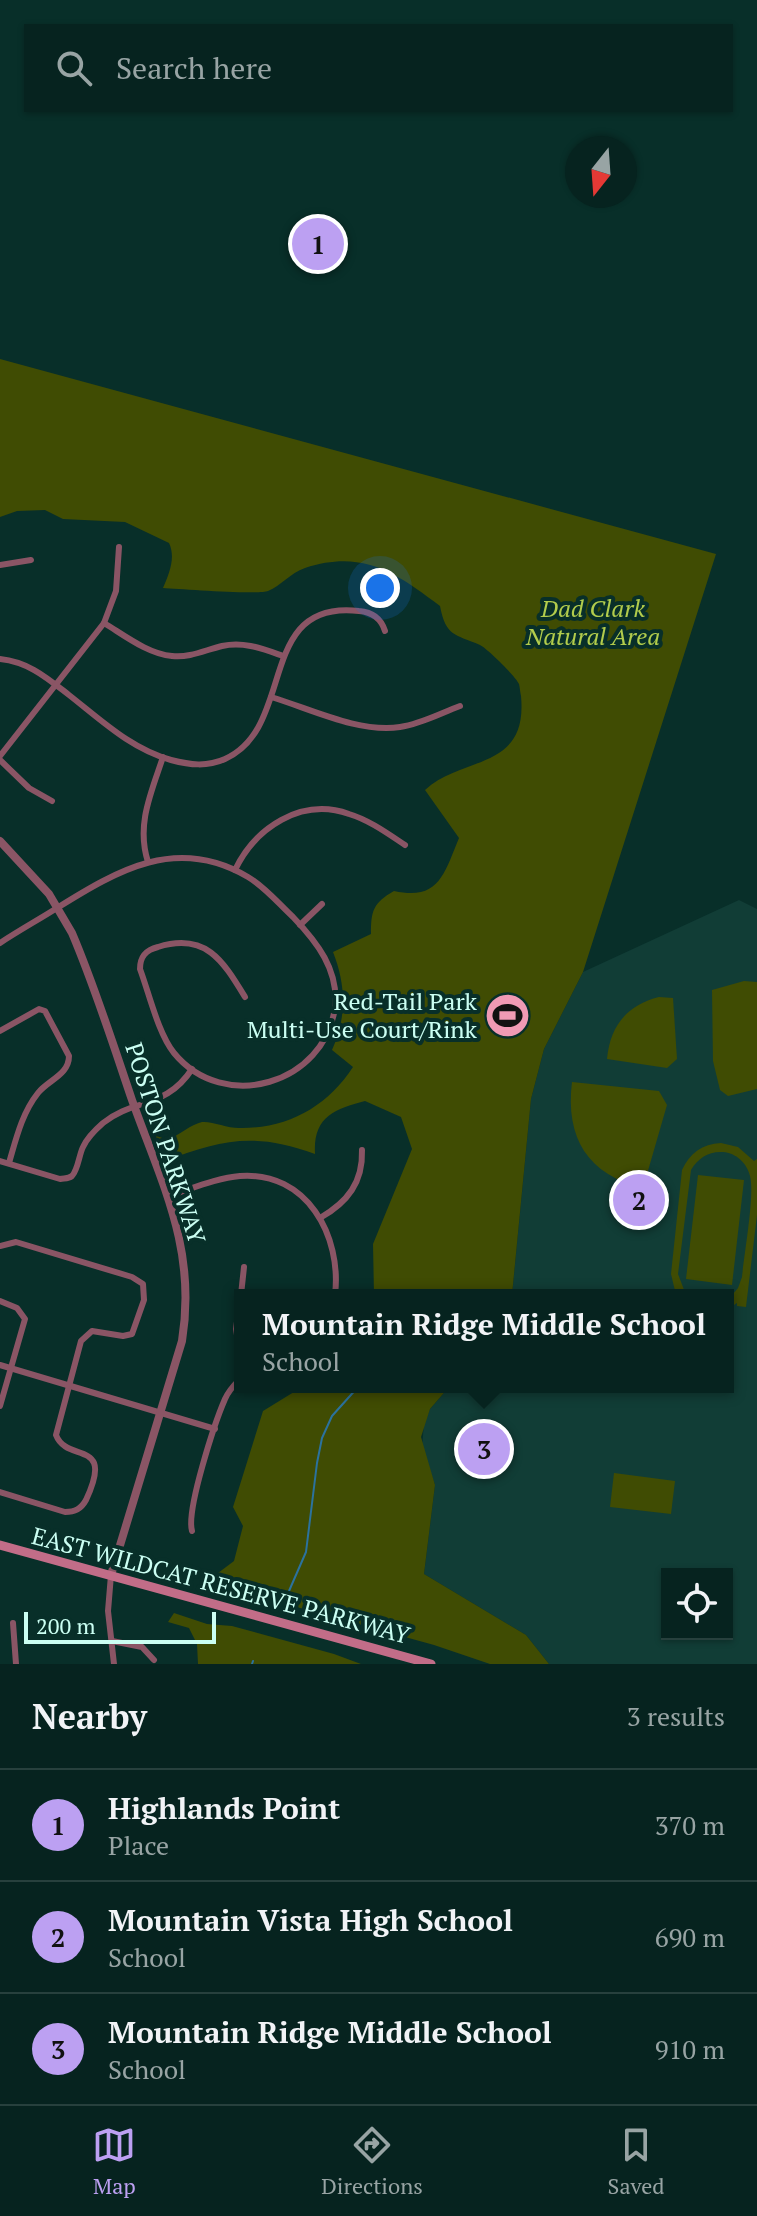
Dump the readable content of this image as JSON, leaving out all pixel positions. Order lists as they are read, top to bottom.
{
  "streets": {
    "main road": ["EAST WILDCAT RESERVE PARKWAY"],
    "street": ["POSTON PARKWAY"]
  },
  "crossings": [
    ["POSTON PARKWAY", "EAST WILDCAT RESERVE PARKWAY"]
  ],
  "parks": ["Dad Clark Natural Area"],
  "places": {
    "sports": ["Red-Tail Park Multi-Use Court/Rink"]
  },
  "scale_bar": "200 m",
  "north": "bottom",
  "page": {
    "search": "Search here",
    "pins": ["1", "2", "3"],
    "popup": ["Mountain Ridge Middle School", "School"],
    "scale": "200 m",
    "heading": ["Nearby", "3 results"],
    "list": [
      {
        "mark": "1",
        "name": "Highlands Point",
        "note": "Place",
        "value": "370 m"
      },
      {
        "mark": "2",
        "name": "Mountain Vista High School",
        "note": "School",
        "value": "690 m"
      },
      {
        "mark": "3",
        "name": "Mountain Ridge Middle School",
        "note": "School",
        "value": "910 m"
      }
    ],
    "nav": ["Map", "Directions", "Saved"]
  }
}
